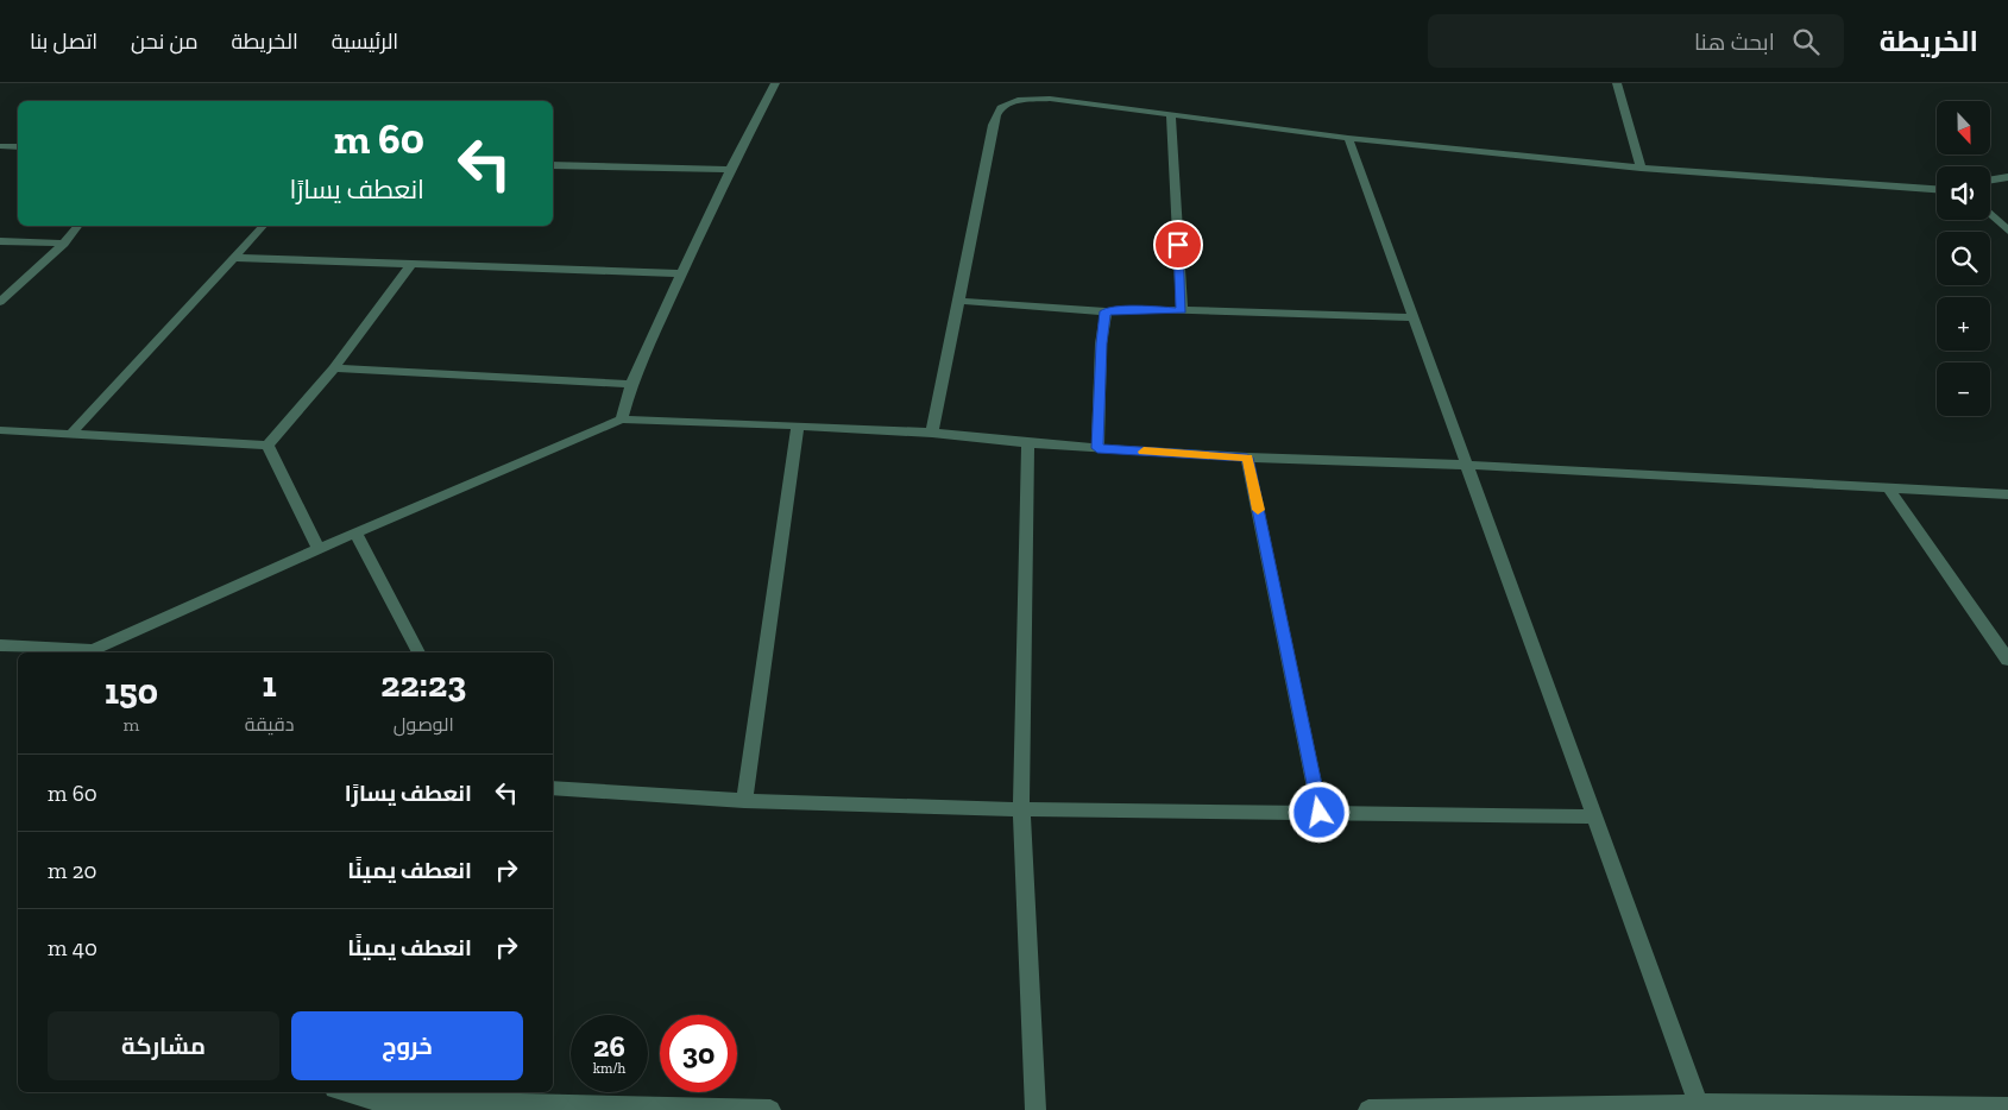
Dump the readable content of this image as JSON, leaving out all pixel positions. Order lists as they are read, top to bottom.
{
  "north": "bottom",
  "page": {
    "header": "الخريطة",
    "search": "ابحث هنا",
    "nav": [
      "الرئيسية",
      "الخريطة",
      "من نحن",
      "اتصل بنا"
    ],
    "map_buttons": ["+", "−"],
    "turn": ["60 m", "انعطف يسارًا"],
    "eta": [
      "22:23",
      "الوصول",
      "1",
      "دقيقة",
      "150",
      "m"
    ],
    "list": [
      {
        "name": "انعطف يسارًا",
        "value": "60 m"
      },
      {
        "name": "انعطف يمينًا",
        "value": "20 m"
      },
      {
        "name": "انعطف يمينًا",
        "value": "40 m"
      }
    ],
    "buttons": ["خروج", "مشاركة"],
    "speed": "26 km/h",
    "limit": "30"
  }
}
